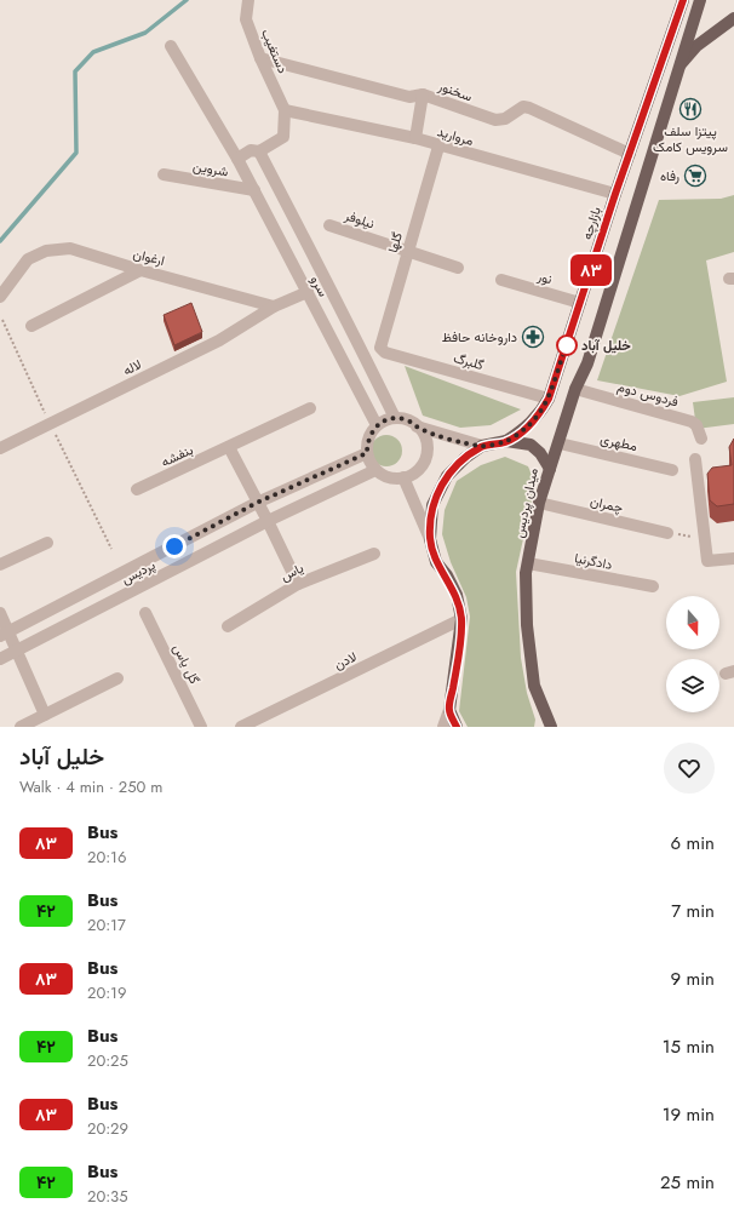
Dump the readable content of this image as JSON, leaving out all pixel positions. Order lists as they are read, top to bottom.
{
  "streets": {
    "main road": ["بازارچه", "میدان پردیس"],
    "street": [
      "دستغیب",
      "سخنور",
      "مروارید",
      "شروین",
      "نیلوفر",
      "گلها",
      "ارغوان",
      "نور",
      "سرو",
      "گلبرگ",
      "لاله",
      "فردوس دوم",
      "مطهری",
      "بنفشه",
      "چمران",
      "دادگرنیا",
      "پردیس",
      "یاس",
      "لادن",
      "گل یاس"
    ]
  },
  "crossings": [
    ["دستغیب", "سخنور"],
    ["دستغیب", "مروارید"],
    ["سخنور", "بازارچه"],
    ["مروارید", "بازارچه"],
    ["مروارید", "گلها"],
    ["شروین", "سرو"],
    ["نیلوفر", "گلها"],
    ["بازارچه", "نور"],
    ["بازارچه", "گلبرگ"],
    ["بازارچه", "میدان پردیس"],
    ["گلها", "گلبرگ"],
    ["ارغوان", "لاله"],
    ["سرو", "پردیس"],
    ["میدان پردیس", "چمران"],
    ["میدان پردیس", "دادگرنیا"],
    ["میدان پردیس", "لادن"]
  ],
  "places": {
    "restaurant": ["پیتزا سلف سرویس کامک"],
    "supermarket": ["رفاه"],
    "pharmacy": ["داروخانه حافظ"],
    "other": ["خلیل آباد"]
  },
  "lines": ["bus line ۸۳"],
  "north": "bottom",
  "page": {
    "on_map": "۸۳",
    "heading": ["خلیل آباد", "Walk · 4 min · 250 m"],
    "list": [
      {
        "mark": "۸۳",
        "name": "Bus",
        "note": "20:16",
        "value": "6 min"
      },
      {
        "mark": "۴۲",
        "name": "Bus",
        "note": "20:17",
        "value": "7 min"
      },
      {
        "mark": "۸۳",
        "name": "Bus",
        "note": "20:19",
        "value": "9 min"
      },
      {
        "mark": "۴۲",
        "name": "Bus",
        "note": "20:25",
        "value": "15 min"
      },
      {
        "mark": "۸۳",
        "name": "Bus",
        "note": "20:29",
        "value": "19 min"
      },
      {
        "mark": "۴۲",
        "name": "Bus",
        "note": "20:35",
        "value": "25 min"
      }
    ]
  }
}
